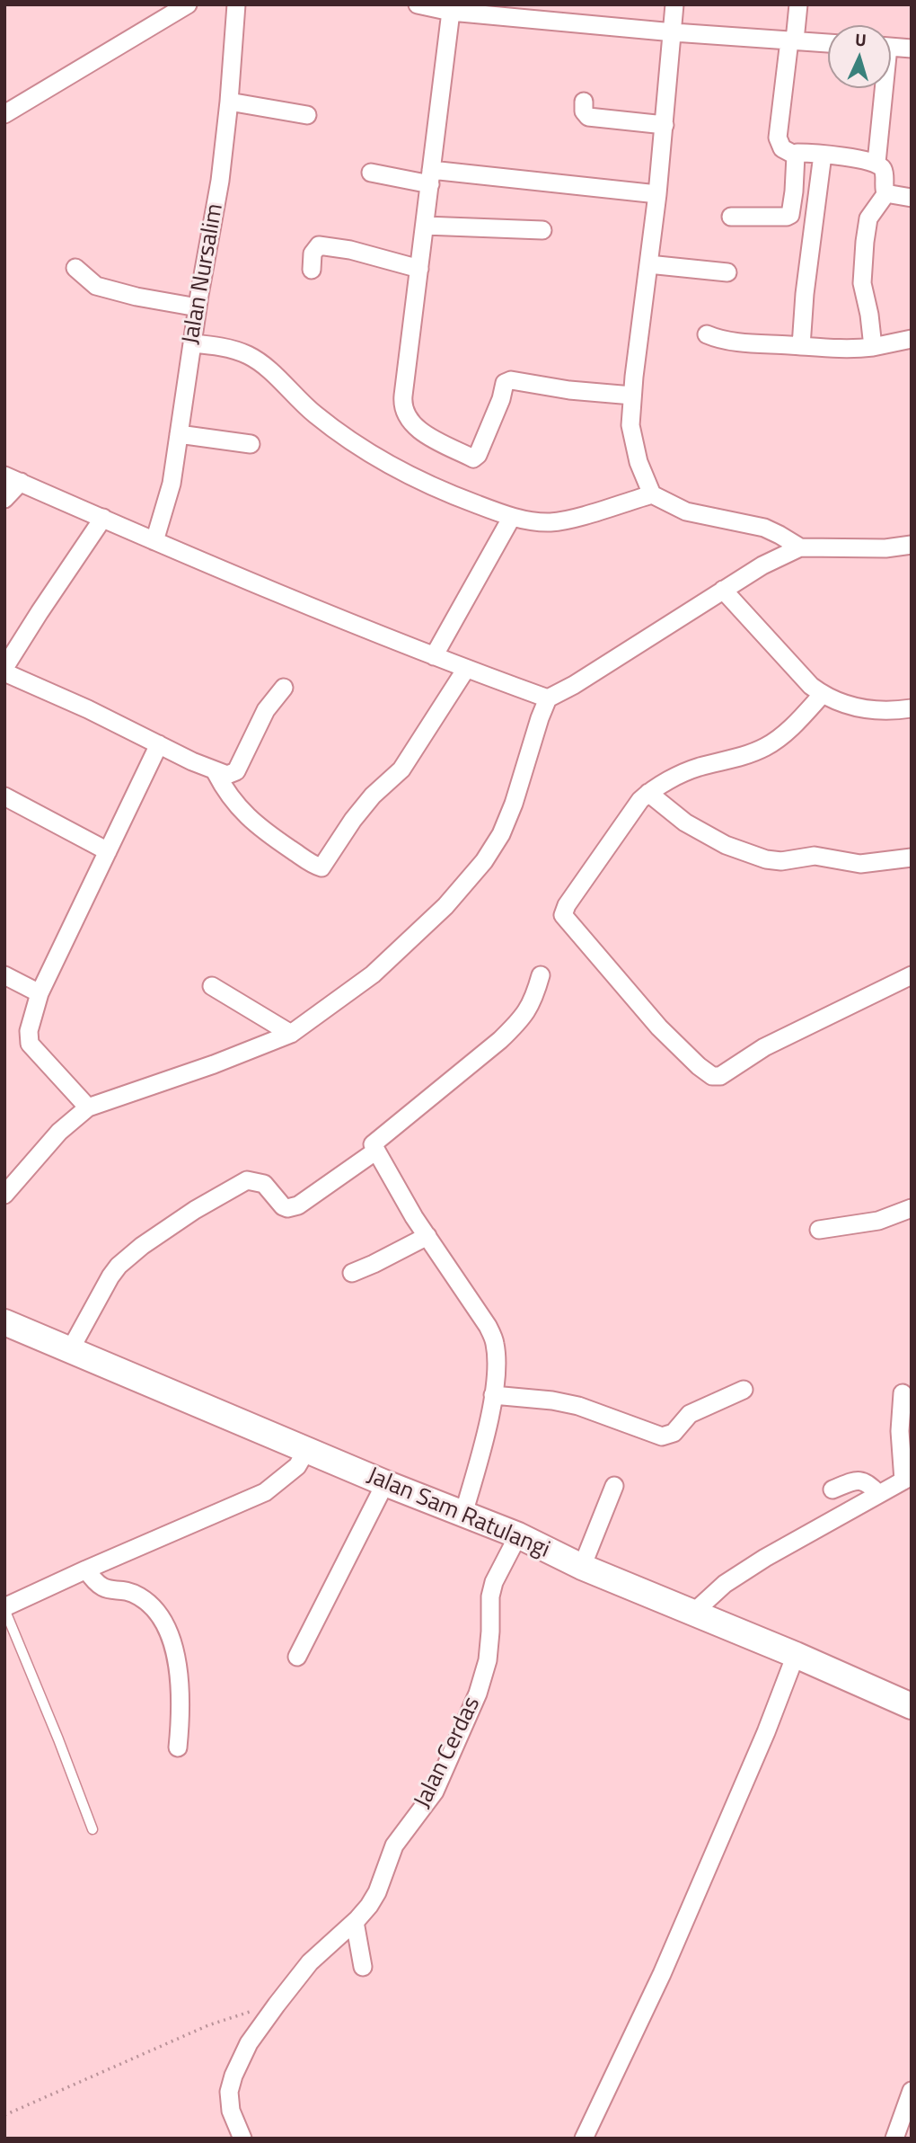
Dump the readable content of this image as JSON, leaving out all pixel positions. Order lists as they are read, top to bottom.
{
  "streets": {
    "street": ["Jalan Nursalim", "Jalan Sam Ratulangi", "Jalan Cerdas"]
  },
  "crossings": [
    ["Jalan Sam Ratulangi", "Jalan Cerdas"]
  ],
  "north": "top"
}
